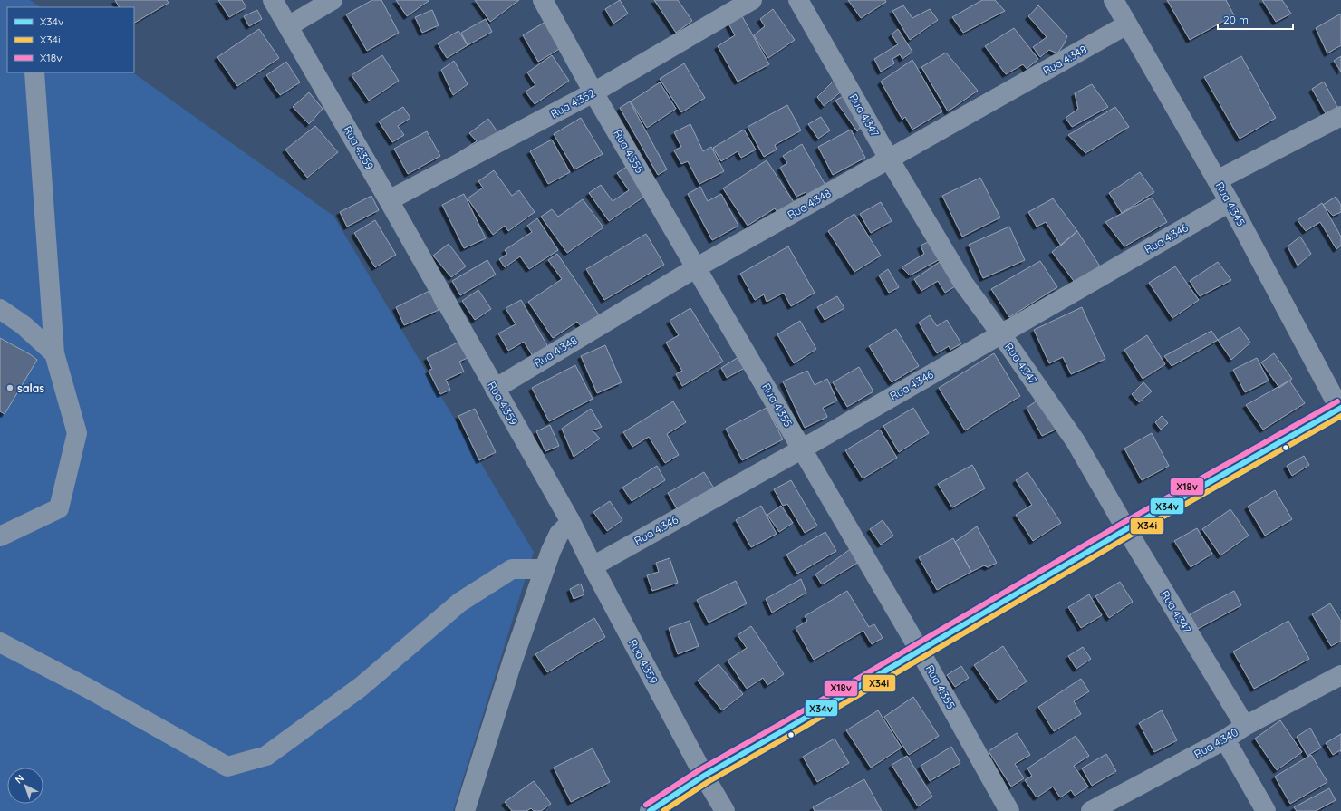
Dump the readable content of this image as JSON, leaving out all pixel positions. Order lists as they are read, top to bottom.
{
  "streets": {
    "street": [
      "Rua 4.348",
      "Rua 4.352",
      "Rua 4.347",
      "Rua 4.359",
      "Rua 4.355",
      "Rua 4.345",
      "Rua 4.346",
      "Rua 4.340"
    ]
  },
  "crossings": [
    ["Rua 4.348", "Rua 4.347"],
    ["Rua 4.348", "Rua 4.359"],
    ["Rua 4.348", "Rua 4.355"],
    ["Rua 4.348", "Rua 4.345"],
    ["Rua 4.352", "Rua 4.359"],
    ["Rua 4.352", "Rua 4.355"],
    ["Rua 4.347", "Rua 4.346"],
    ["Rua 4.347", "Rua 4.340"],
    ["Rua 4.359", "Rua 4.346"],
    ["Rua 4.355", "Rua 4.346"],
    ["Rua 4.345", "Rua 4.346"]
  ],
  "places": ["salas"],
  "lines": ["transit line X18v", "transit line X34v", "transit line X34i"],
  "legend": ["X34v", "X34i", "X18v"],
  "scale_bar": "20 m",
  "north": "top left"
}
